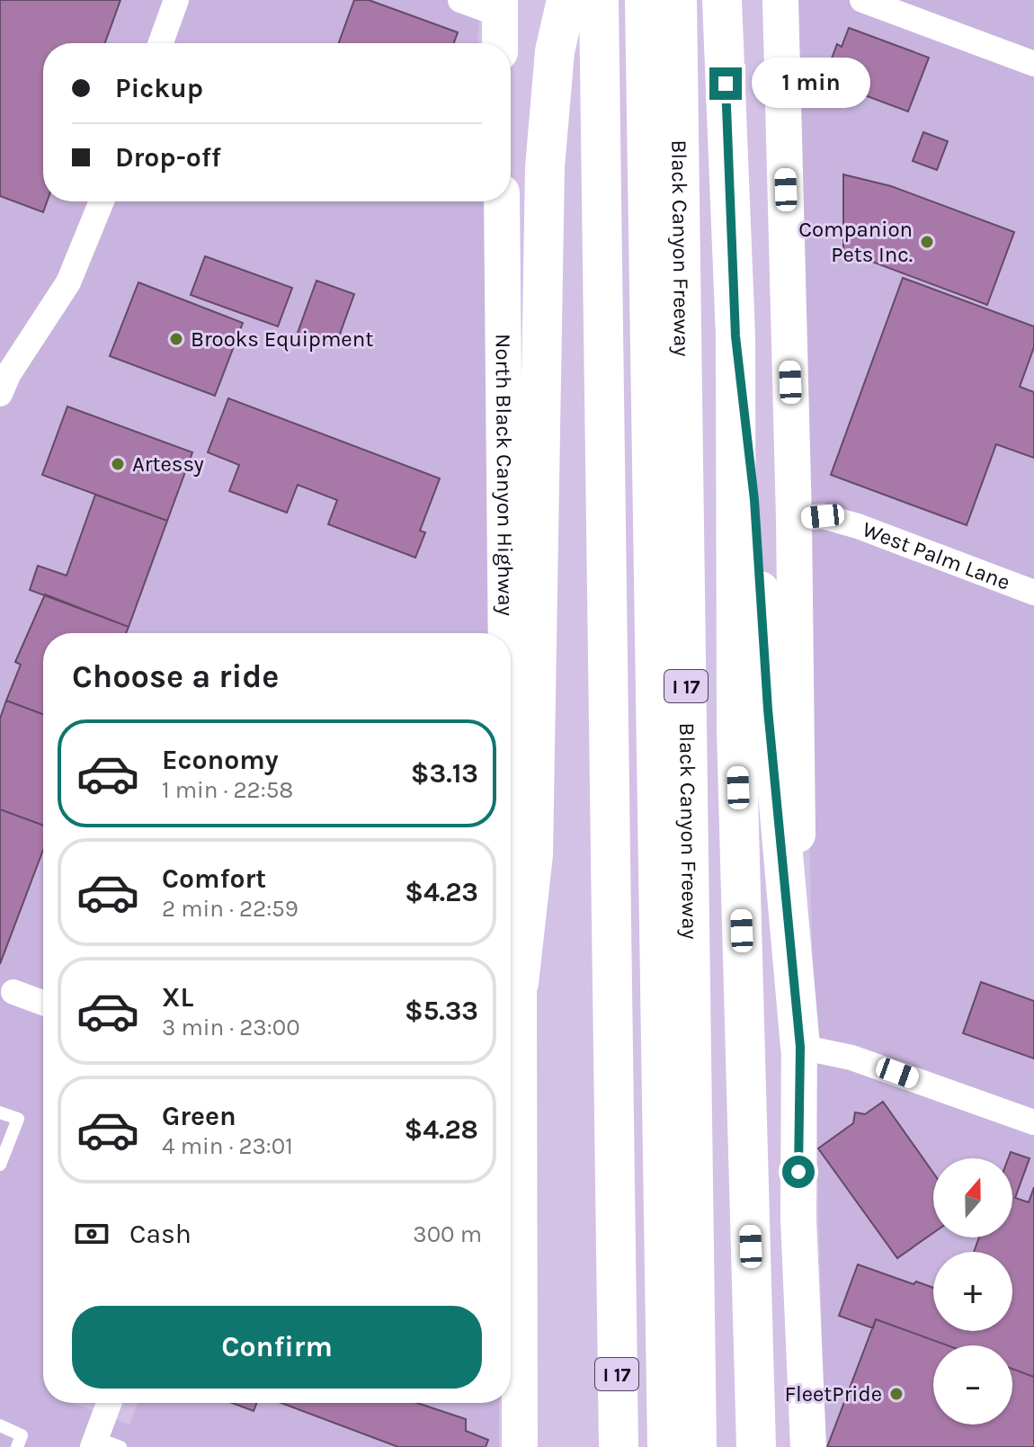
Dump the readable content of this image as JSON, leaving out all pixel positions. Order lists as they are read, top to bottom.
{
  "streets": {
    "highway": ["Black Canyon Freeway", "I 17"],
    "main road": ["North Black Canyon Highway"],
    "street": ["West Palm Lane"]
  },
  "places": [
    "Companion Pets Inc.",
    "Brooks Equipment",
    "Artessy",
    "FleetPride"
  ],
  "north": "top",
  "page": {
    "banner": ["Pickup", "Drop-off"],
    "bubble": "1 min",
    "heading": "Choose a ride",
    "list": [
      {
        "name": "Economy",
        "note": "1 min · 22:58",
        "value": "$3.13"
      },
      {
        "name": "Comfort",
        "note": "2 min · 22:59",
        "value": "$4.23"
      },
      {
        "name": "XL",
        "note": "3 min · 23:00",
        "value": "$5.33"
      },
      {
        "name": "Green",
        "note": "4 min · 23:01",
        "value": "$4.28"
      }
    ],
    "map_buttons": ["+", "−"],
    "pay": ["Cash", "300 m"],
    "buttons": "Confirm"
  }
}
